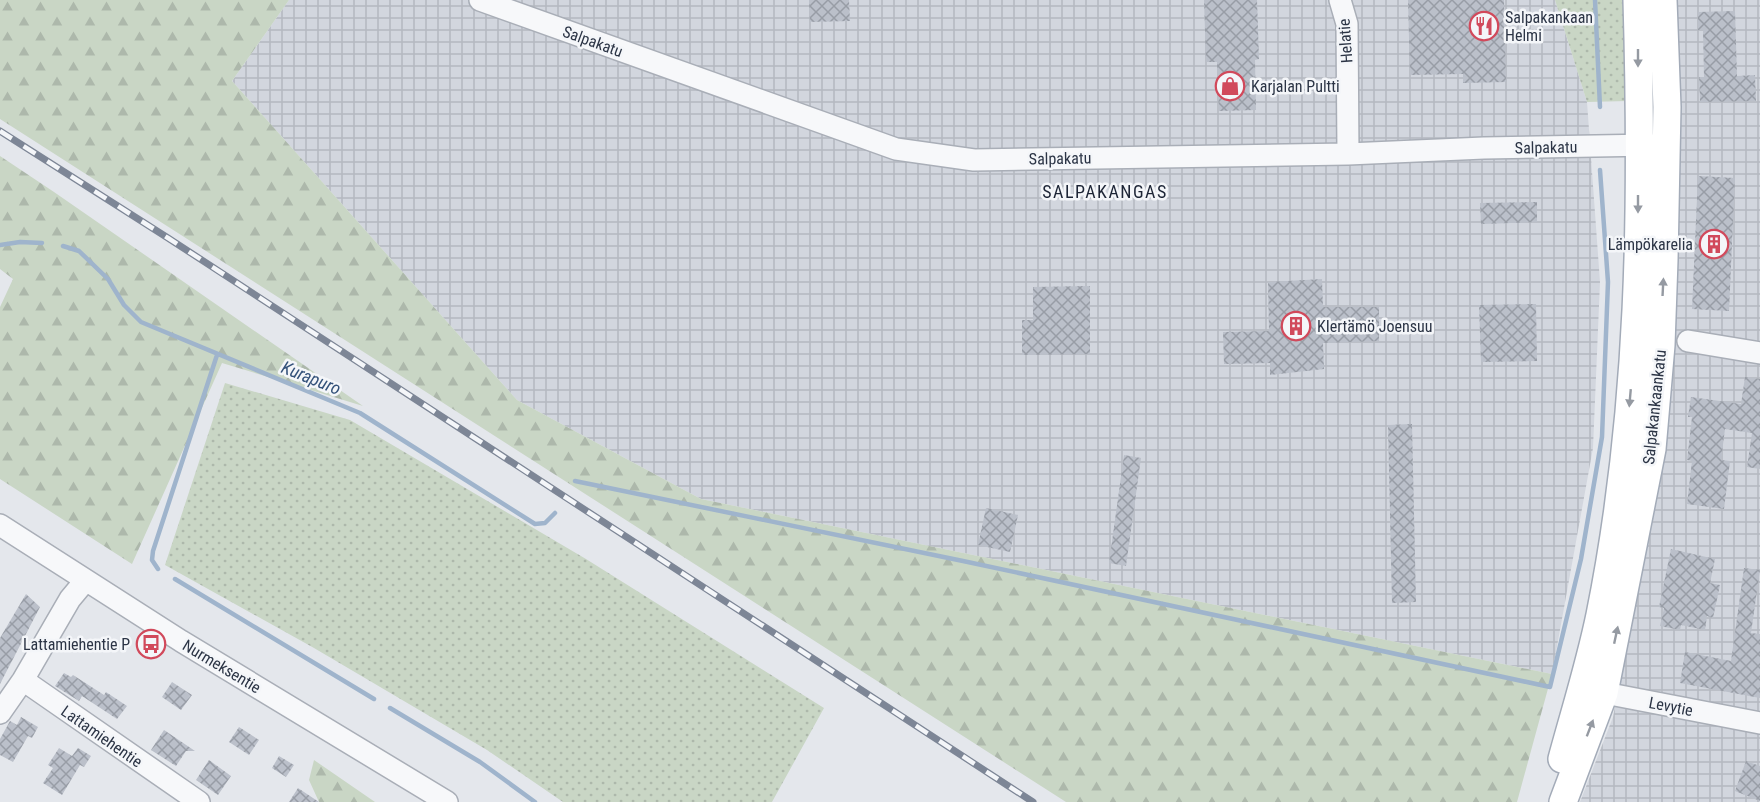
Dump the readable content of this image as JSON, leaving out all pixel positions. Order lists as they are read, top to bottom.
{
  "streets": {
    "main road": ["Salpakankaankatu"],
    "street": [
      "Salpakatu",
      "Helatie",
      "Nurmeksentie",
      "Levytie",
      "Lattamiehentie"
    ]
  },
  "crossings": [
    ["Salpakatu", "Helatie"],
    ["Salpakatu", "Salpakankaankatu"],
    ["Salpakankaankatu", "Levytie"]
  ],
  "districts": ["SALPAKANGAS"],
  "water": ["Kurapuro"],
  "places": {
    "restaurant": ["Salpakankaan Helmi"],
    "shop": ["Karjalan Pultti"],
    "building": ["Lämpökarelia", "KIertämö Joensuu"],
    "bus stop": ["Lattamiehentie P"]
  }
}
